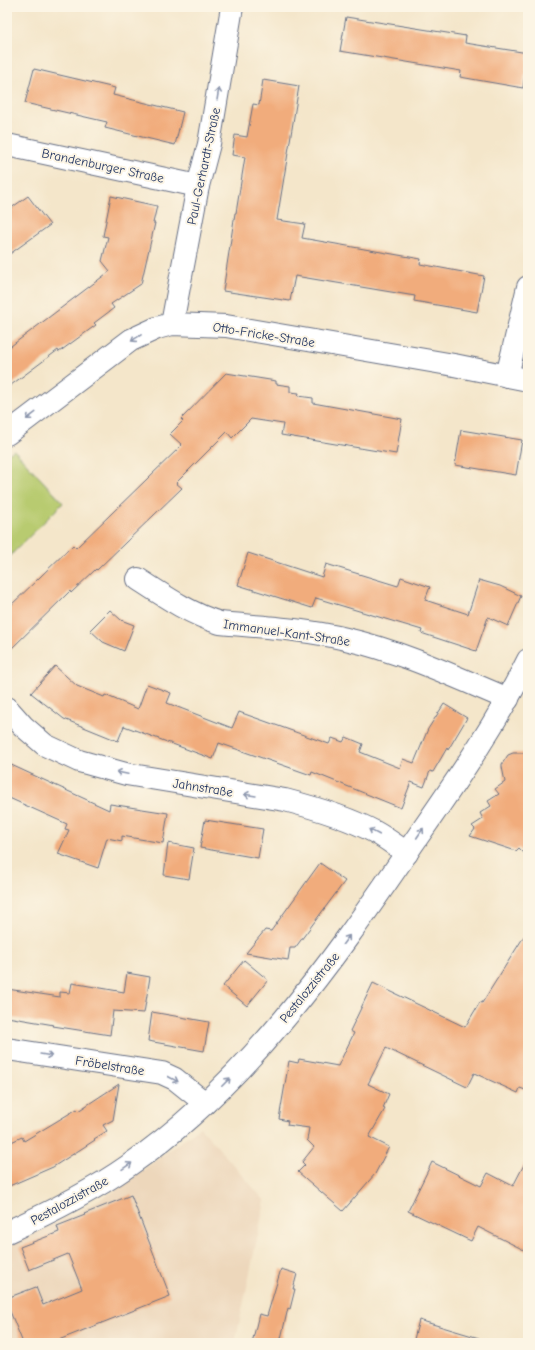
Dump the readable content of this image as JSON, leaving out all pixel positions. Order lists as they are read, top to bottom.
{
  "streets": {
    "street": [
      "Brandenburger Straße",
      "Paul-Gerhardt-Straße",
      "Otto-Fricke-Straße",
      "Immanuel-Kant-Straße",
      "Jahnstraße",
      "Pestalozzistraße",
      "Fröbelstraße"
    ]
  },
  "crossings": [
    ["Brandenburger Straße", "Paul-Gerhardt-Straße"],
    ["Paul-Gerhardt-Straße", "Otto-Fricke-Straße"],
    ["Immanuel-Kant-Straße", "Pestalozzistraße"],
    ["Jahnstraße", "Pestalozzistraße"],
    ["Pestalozzistraße", "Fröbelstraße"]
  ],
  "one_way": [
    "Paul-Gerhardt-Straße",
    "Otto-Fricke-Straße",
    "Jahnstraße",
    "Pestalozzistraße",
    "Fröbelstraße"
  ]
}
